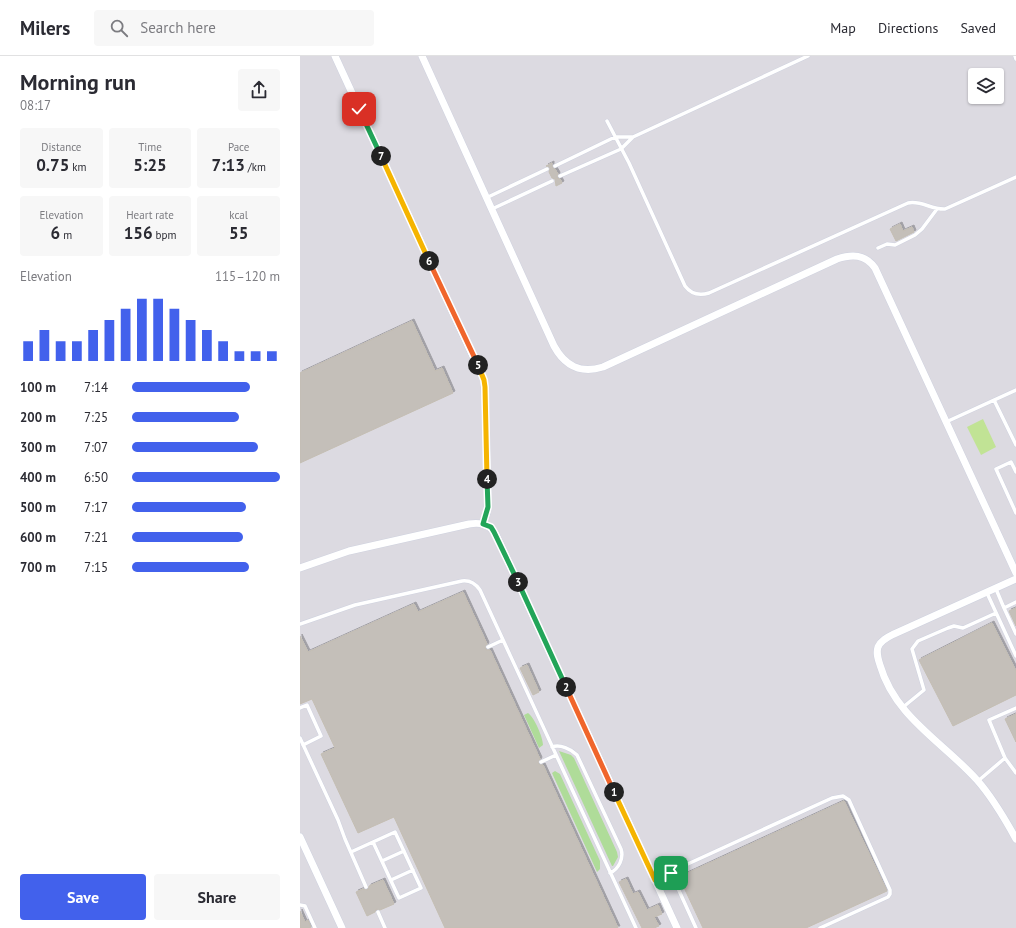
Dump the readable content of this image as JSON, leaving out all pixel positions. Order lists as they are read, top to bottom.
{
  "page": {
    "header": "Milers",
    "search": "Search here",
    "nav": ["Map", "Directions", "Saved"],
    "heading": ["Morning run", "08:17"],
    "stats": [
      ["Distance", "0.75 km"],
      ["Time", "5:25"],
      ["Pace", "7:13 /km"],
      ["Elevation", "6 m"],
      ["Heart rate", "156 bpm"],
      ["kcal", "55"]
    ],
    "pins": [
      "7",
      "6",
      "5",
      "4",
      "3",
      "2",
      "1"
    ],
    "chart": ["Elevation", "115–120 m"],
    "list": [
      {
        "name": "100 m",
        "note": "7:14"
      },
      {
        "name": "200 m",
        "note": "7:25"
      },
      {
        "name": "300 m",
        "note": "7:07"
      },
      {
        "name": "400 m",
        "note": "6:50"
      },
      {
        "name": "500 m",
        "note": "7:17"
      },
      {
        "name": "600 m",
        "note": "7:21"
      },
      {
        "name": "700 m",
        "note": "7:15"
      }
    ],
    "buttons": ["Save", "Share"]
  }
}
